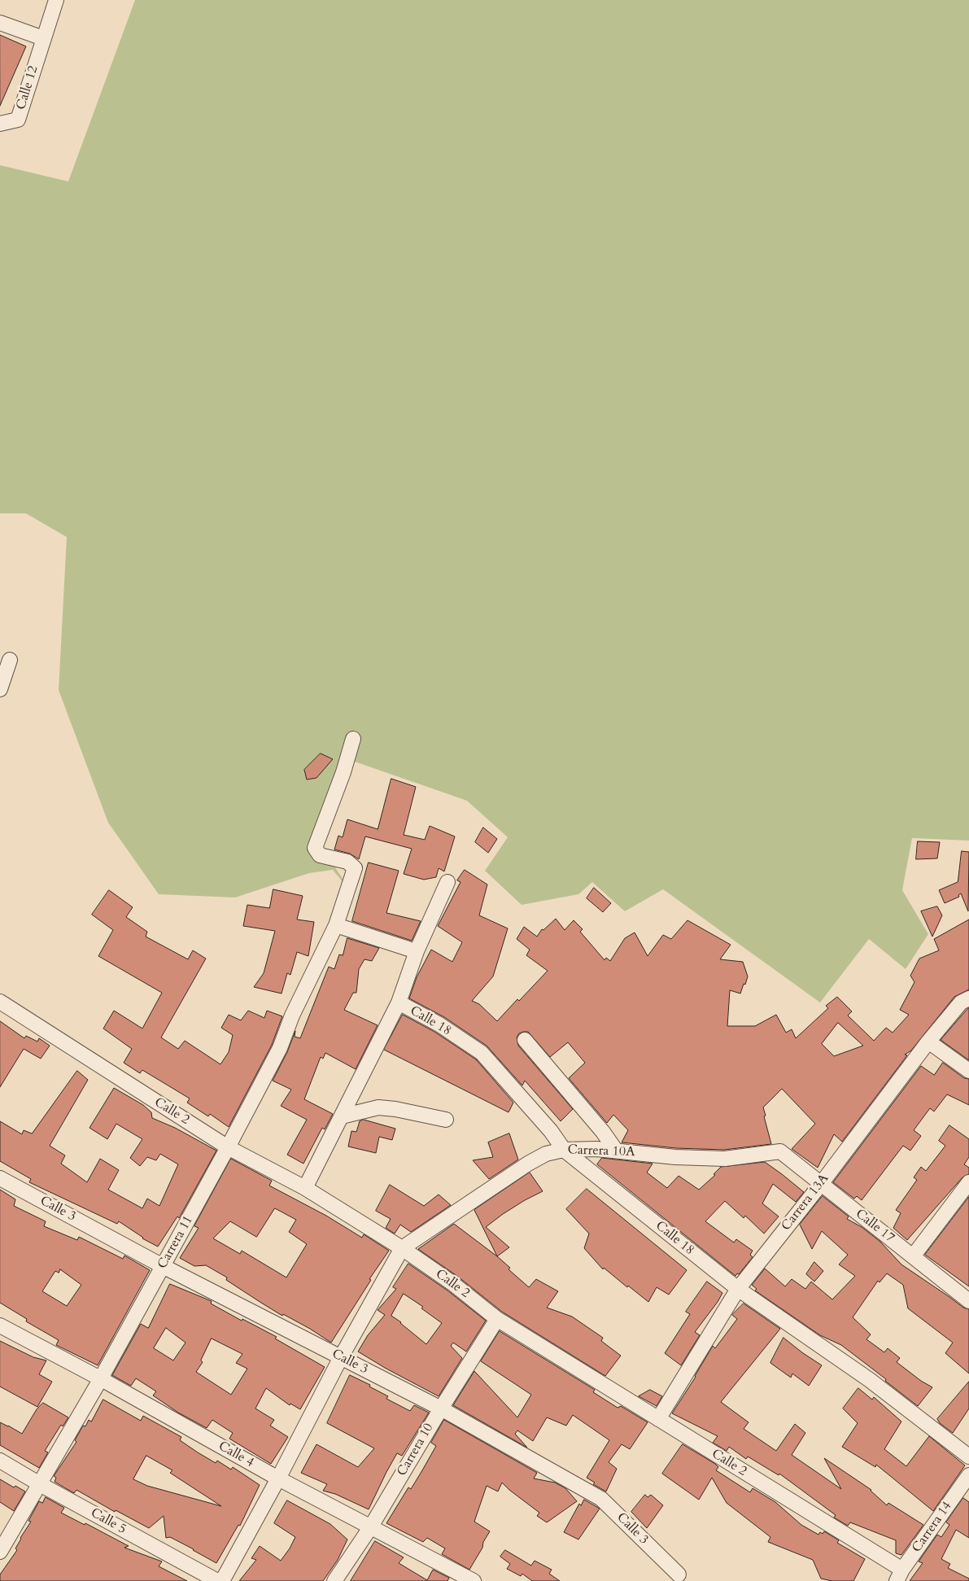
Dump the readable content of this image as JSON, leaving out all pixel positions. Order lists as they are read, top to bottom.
{
  "streets": {
    "street": [
      "Calle 12",
      "Calle 18",
      "Calle 2",
      "Carrera 10A",
      "Carrera 13A",
      "Calle 3",
      "Calle 17",
      "Carrera 11",
      "Carrera 10",
      "Calle 4",
      "Calle 5",
      "Carrera 14"
    ]
  },
  "crossings": [
    ["Calle 18", "Carrera 10A"],
    ["Calle 18", "Carrera 13A"],
    ["Calle 2", "Carrera 10A"],
    ["Calle 2", "Carrera 13A"],
    ["Calle 2", "Carrera 11"],
    ["Calle 2", "Carrera 10"],
    ["Calle 2", "Carrera 14"],
    ["Carrera 10A", "Calle 17"],
    ["Carrera 13A", "Calle 17"],
    ["Calle 3", "Carrera 11"],
    ["Calle 3", "Carrera 10"],
    ["Carrera 11", "Calle 4"],
    ["Carrera 11", "Calle 5"],
    ["Carrera 10", "Calle 4"]
  ]
}
